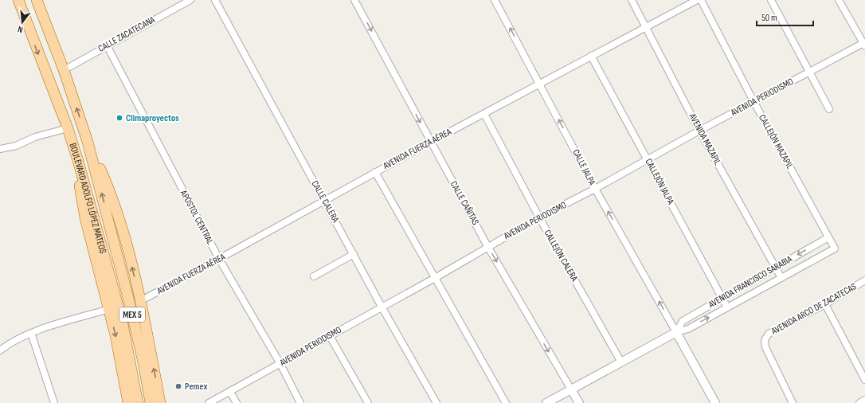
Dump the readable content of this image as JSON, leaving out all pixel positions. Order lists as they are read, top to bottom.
{
  "streets": {
    "main road": ["BOULEVARD ADOLFO LÓPEZ MATEOS", "MEX 5"],
    "street": [
      "CALLE ZACATECANA",
      "AVENIDA PERIODISMO",
      "AVENIDA MAZAPIL",
      "CALLEJÓN MAZAPIL",
      "AVENIDA FUERZA AÉREA",
      "CALLE JALPA",
      "CALLEJÓN JALPA",
      "CALLE CALERA",
      "CALLE CAÑITAS",
      "APÓSTOL CENTRAL",
      "CALLEJÓN CALERA",
      "AVENIDA FRANCISCO SARABIA",
      "AVENIDA ARCO DE ZACATECAS"
    ]
  },
  "crossings": [
    ["CALLE ZACATECANA", "BOULEVARD ADOLFO LÓPEZ MATEOS"],
    ["CALLE ZACATECANA", "APÓSTOL CENTRAL"],
    ["AVENIDA PERIODISMO", "AVENIDA MAZAPIL"],
    ["AVENIDA PERIODISMO", "CALLEJÓN MAZAPIL"],
    ["AVENIDA PERIODISMO", "CALLE JALPA"],
    ["AVENIDA PERIODISMO", "CALLEJÓN JALPA"],
    ["AVENIDA PERIODISMO", "CALLE CALERA"],
    ["AVENIDA PERIODISMO", "CALLE CAÑITAS"],
    ["AVENIDA PERIODISMO", "APÓSTOL CENTRAL"],
    ["AVENIDA PERIODISMO", "CALLEJÓN CALERA"],
    ["AVENIDA MAZAPIL", "AVENIDA FUERZA AÉREA"],
    ["AVENIDA MAZAPIL", "AVENIDA FRANCISCO SARABIA"],
    ["CALLEJÓN MAZAPIL", "AVENIDA FRANCISCO SARABIA"],
    ["AVENIDA FUERZA AÉREA", "CALLE JALPA"],
    ["AVENIDA FUERZA AÉREA", "CALLEJÓN JALPA"],
    ["AVENIDA FUERZA AÉREA", "CALLE CALERA"],
    ["AVENIDA FUERZA AÉREA", "CALLE CAÑITAS"],
    ["AVENIDA FUERZA AÉREA", "APÓSTOL CENTRAL"],
    ["AVENIDA FUERZA AÉREA", "CALLEJÓN CALERA"],
    ["CALLE JALPA", "AVENIDA FRANCISCO SARABIA"],
    ["CALLEJÓN JALPA", "AVENIDA FRANCISCO SARABIA"],
    ["CALLE CAÑITAS", "AVENIDA FRANCISCO SARABIA"],
    ["CALLEJÓN CALERA", "AVENIDA FRANCISCO SARABIA"]
  ],
  "one_way": ["CALLE JALPA", "CALLE CAÑITAS"],
  "places": ["Climaproyectos", "Pemex"],
  "scale_bar": "50 m",
  "north": "bottom"
}
